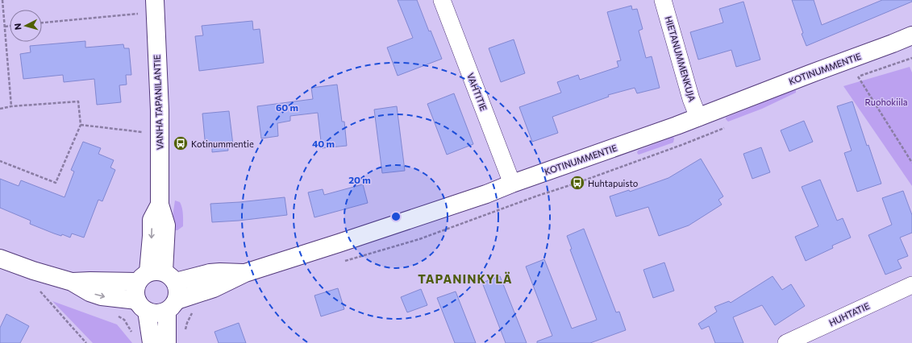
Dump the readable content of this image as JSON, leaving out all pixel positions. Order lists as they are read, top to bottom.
{
  "streets": {
    "main road": ["KOTINUMMENTIE", "VANHA TAPANILANTIE"],
    "street": ["HIETANUMMENKUJA", "VAHTITIE", "HUHTATIE"]
  },
  "crossings": [
    ["HIETANUMMENKUJA", "KOTINUMMENTIE"],
    ["KOTINUMMENTIE", "VAHTITIE"],
    ["KOTINUMMENTIE", "VANHA TAPANILANTIE"]
  ],
  "districts": ["TAPANINKYLÄ"],
  "parks": ["Ruohokiila"],
  "places": {
    "bus stop": ["Kotinummentie", "Huhtapuisto"]
  },
  "north": "left",
  "rings": ["60 m", "40 m", "20 m"]
}
